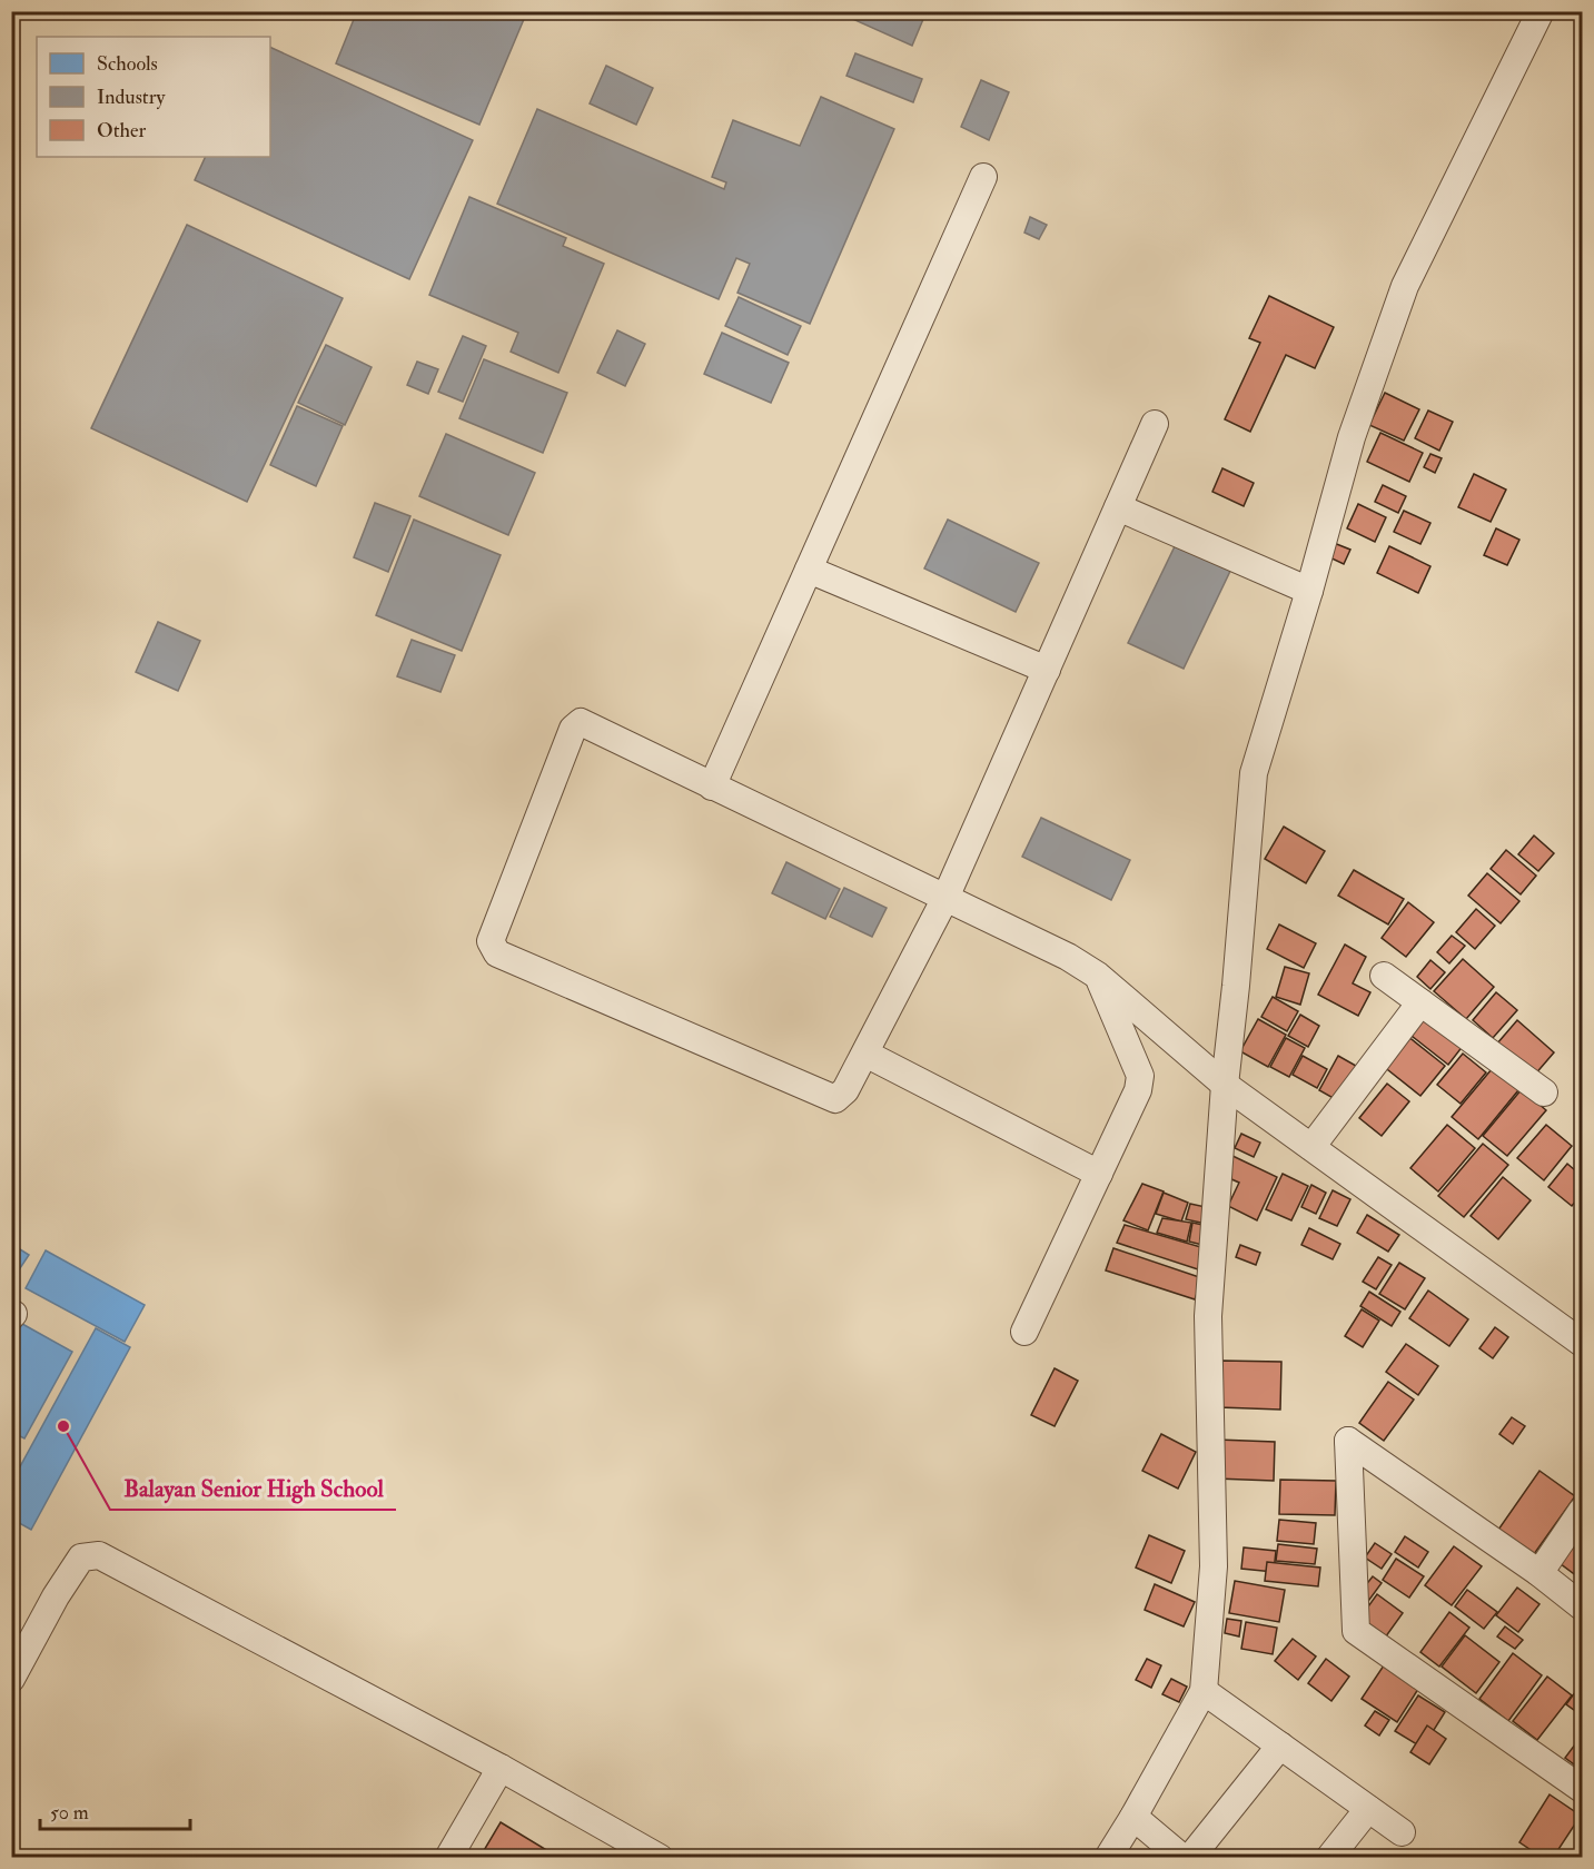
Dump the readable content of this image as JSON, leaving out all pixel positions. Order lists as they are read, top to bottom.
{
  "places": ["Balayan Senior High School"],
  "legend": ["Schools", "Industry", "Other"],
  "scale_bar": "50 m"
}
